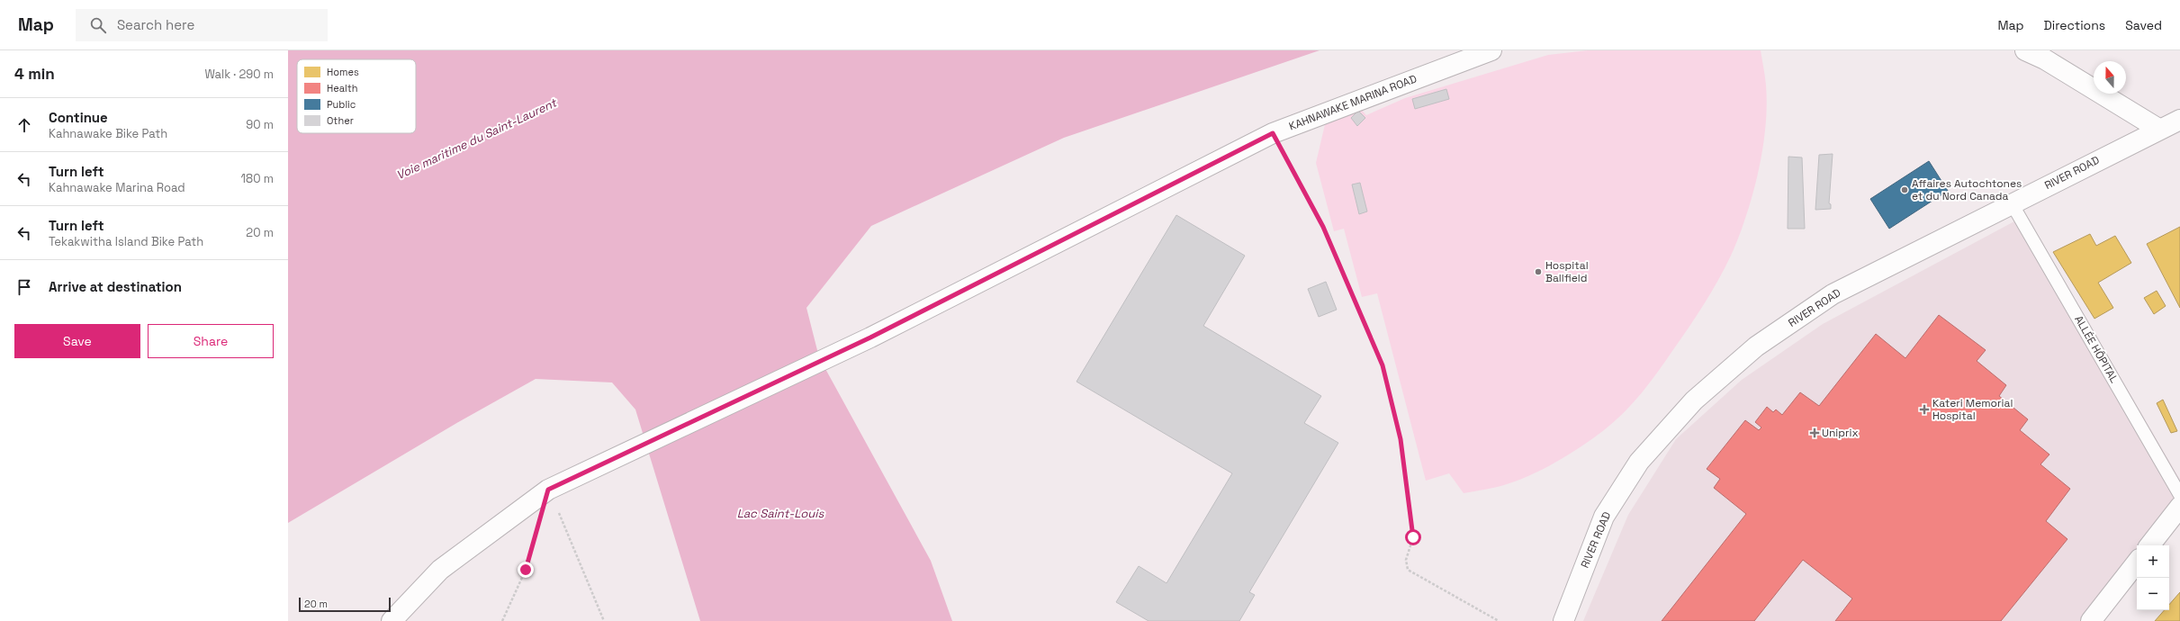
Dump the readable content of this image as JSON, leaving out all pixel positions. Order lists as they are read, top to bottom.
{
  "streets": {
    "street": ["KAHNAWAKE MARINA ROAD", "RIVER ROAD"],
    "lane": ["ALLÉE HÔPITAL"]
  },
  "crossings": [
    ["RIVER ROAD", "ALLÉE HÔPITAL"]
  ],
  "water": ["Voie maritime du Saint-Laurent", "Lac Saint-Louis"],
  "places": {
    "other": ["Affaires Autochtones et du Nord Canada", "Hospital Ballfield"],
    "health": ["Kateri Memorial Hospital", "Uniprix"]
  },
  "legend": [
    "Homes",
    "Health",
    "Public",
    "Other"
  ],
  "scale_bar": "20 m",
  "north": "top",
  "page": {
    "header": "Map",
    "search": "Search here",
    "nav": ["Map", "Directions", "Saved"],
    "heading": ["4 min", "Walk · 290 m"],
    "list": [
      ["Continue", "Kahnawake Bike Path", "90 m"],
      ["Turn left", "Kahnawake Marina Road", "180 m"],
      ["Turn left", "Tekakwitha Island Bike Path", "20 m"],
      "Arrive at destination"
    ],
    "buttons": ["Save", "Share"],
    "map_buttons": ["+", "−"],
    "scale": "20 m"
  }
}
